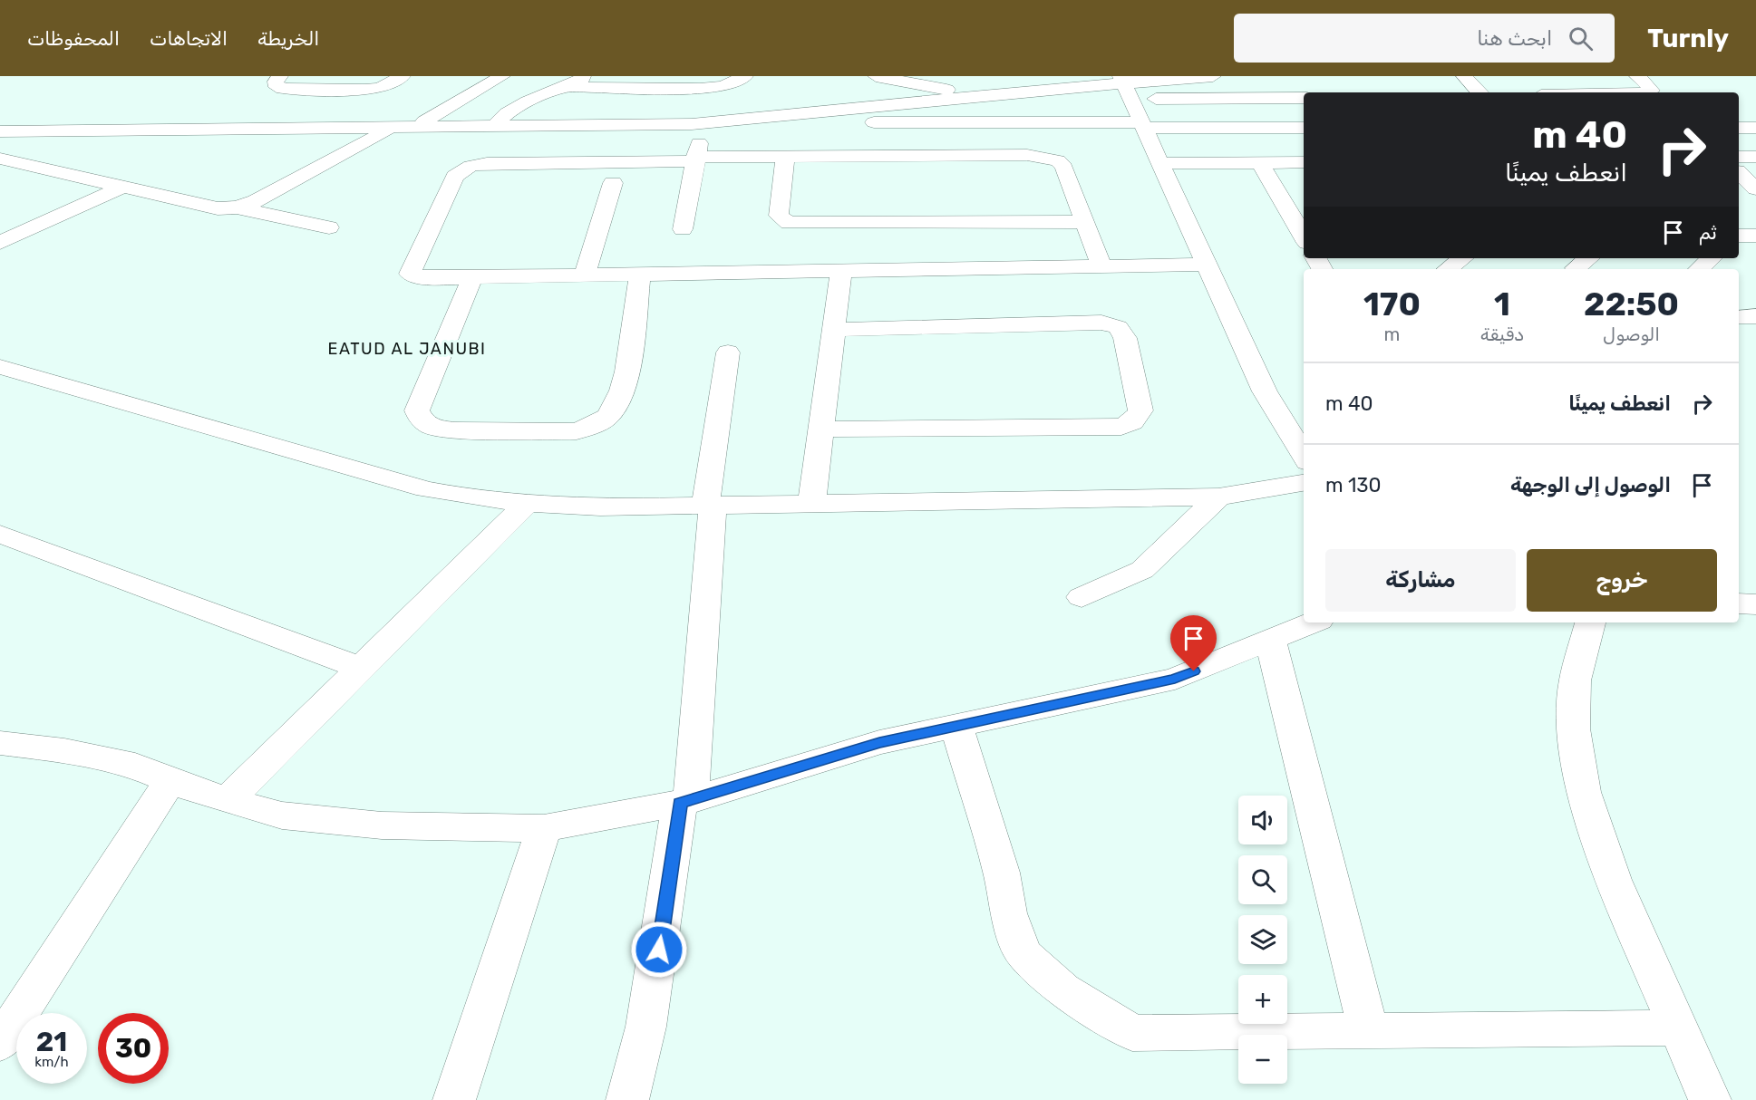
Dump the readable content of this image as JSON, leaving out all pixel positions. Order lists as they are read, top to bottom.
{
  "districts": ["EATUD AL JANUBI"],
  "page": {
    "header": "Turnly",
    "search": "ابحث هنا",
    "nav": ["الخريطة", "الاتجاهات", "المحفوظات"],
    "turn": ["40 m", "انعطف يمينًا"],
    "then": "ثم",
    "eta": [
      "22:50",
      "الوصول",
      "1",
      "دقيقة",
      "170",
      "m"
    ],
    "list": [
      {
        "name": "انعطف يمينًا",
        "value": "40 m"
      },
      {
        "name": "الوصول إلى الوجهة",
        "value": "130 m"
      }
    ],
    "buttons": ["خروج", "مشاركة"],
    "map_buttons": ["+", "−"],
    "speed": "21 km/h",
    "limit": "30"
  }
}
